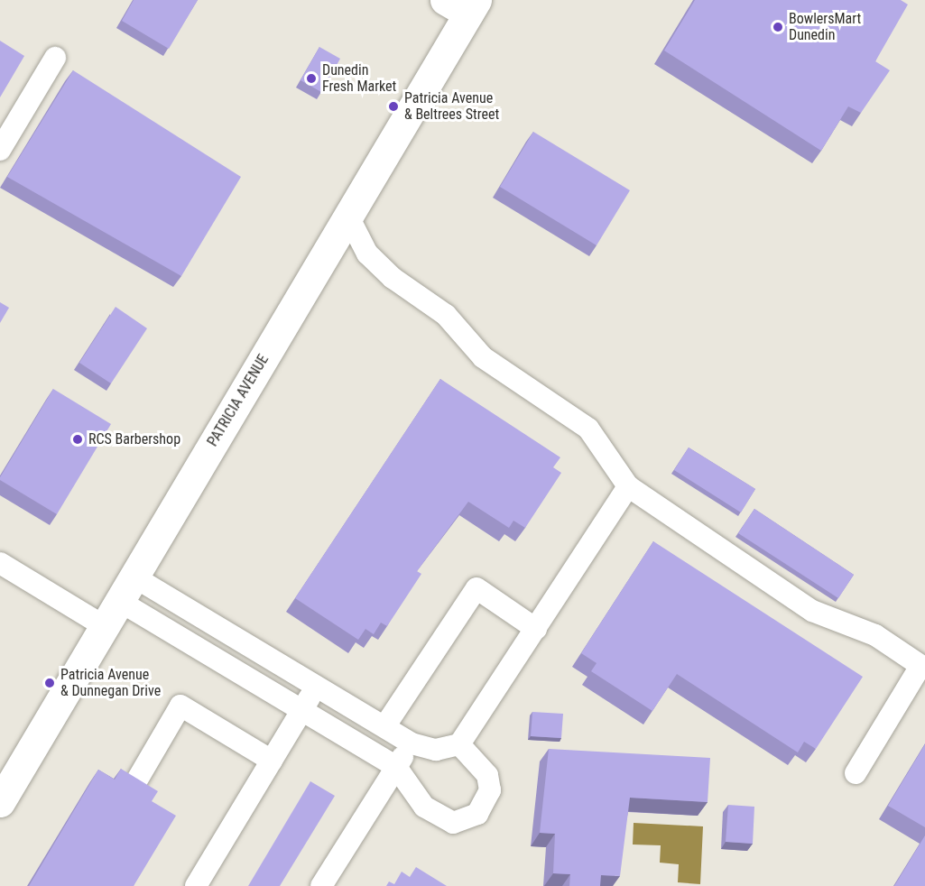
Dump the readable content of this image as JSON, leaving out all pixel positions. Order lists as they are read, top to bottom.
{
  "streets": {
    "street": ["PATRICIA AVENUE"]
  },
  "places": [
    "BowlersMart Dunedin",
    "Dunedin Fresh Market",
    "Patricia Avenue & Beltrees Street",
    "RCS Barbershop",
    "Patricia Avenue & Dunnegan Drive"
  ]
}
